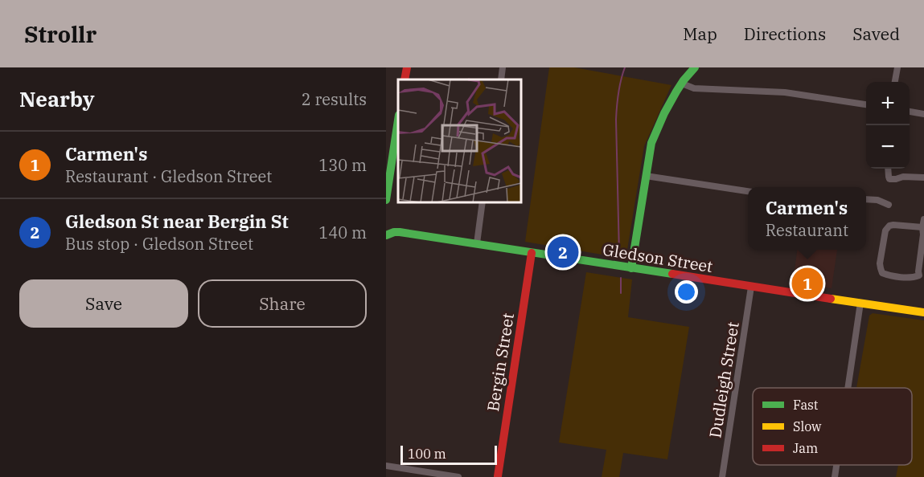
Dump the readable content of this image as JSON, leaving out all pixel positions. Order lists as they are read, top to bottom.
{
  "streets": {
    "street": ["Gledson Street", "Bergin Street", "Dudleigh Street"]
  },
  "crossings": [
    ["Gledson Street", "Bergin Street"],
    ["Gledson Street", "Dudleigh Street"]
  ],
  "legend": ["Fast", "Slow", "Jam"],
  "scale_bar": "100 m",
  "page": {
    "header": "Strollr",
    "nav": ["Map", "Directions", "Saved"],
    "heading": ["Nearby", "2 results"],
    "map_buttons": ["+", "−"],
    "list": [
      {
        "mark": "1",
        "name": "Carmen's",
        "note": "Restaurant · Gledson Street",
        "value": "130 m"
      },
      {
        "mark": "2",
        "name": "Gledson St near Bergin St",
        "note": "Bus stop · Gledson Street",
        "value": "140 m"
      }
    ],
    "popup": ["Carmen's", "Restaurant"],
    "pins": ["2", "1"],
    "buttons": ["Save", "Share"],
    "scale": "100 m"
  }
}
